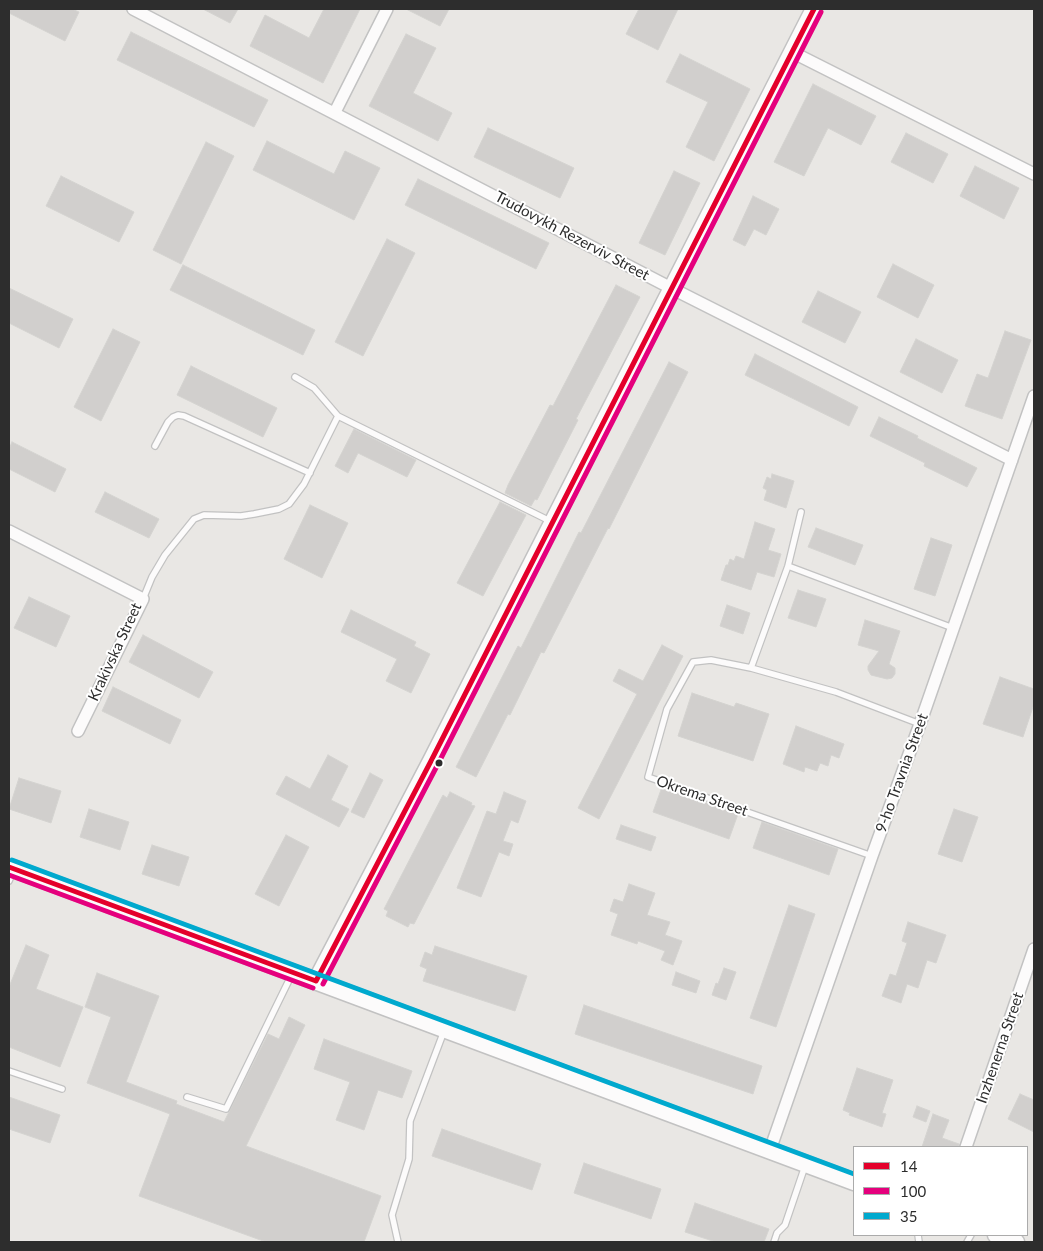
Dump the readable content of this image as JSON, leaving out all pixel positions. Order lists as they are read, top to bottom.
{
  "streets": {
    "street": [
      "Trudovykh Rezerviv Street",
      "Krakivska Street",
      "9-ho Travnia Street",
      "Inzhenerna Street"
    ],
    "lane": ["Okrema Street"]
  },
  "crossings": [
    ["Trudovykh Rezerviv Street", "9-ho Travnia Street"],
    ["9-ho Travnia Street", "Okrema Street"]
  ],
  "lines": ["transit line 14", "transit line 100", "transit line 35"],
  "legend": ["14", "100", "35"]
}
